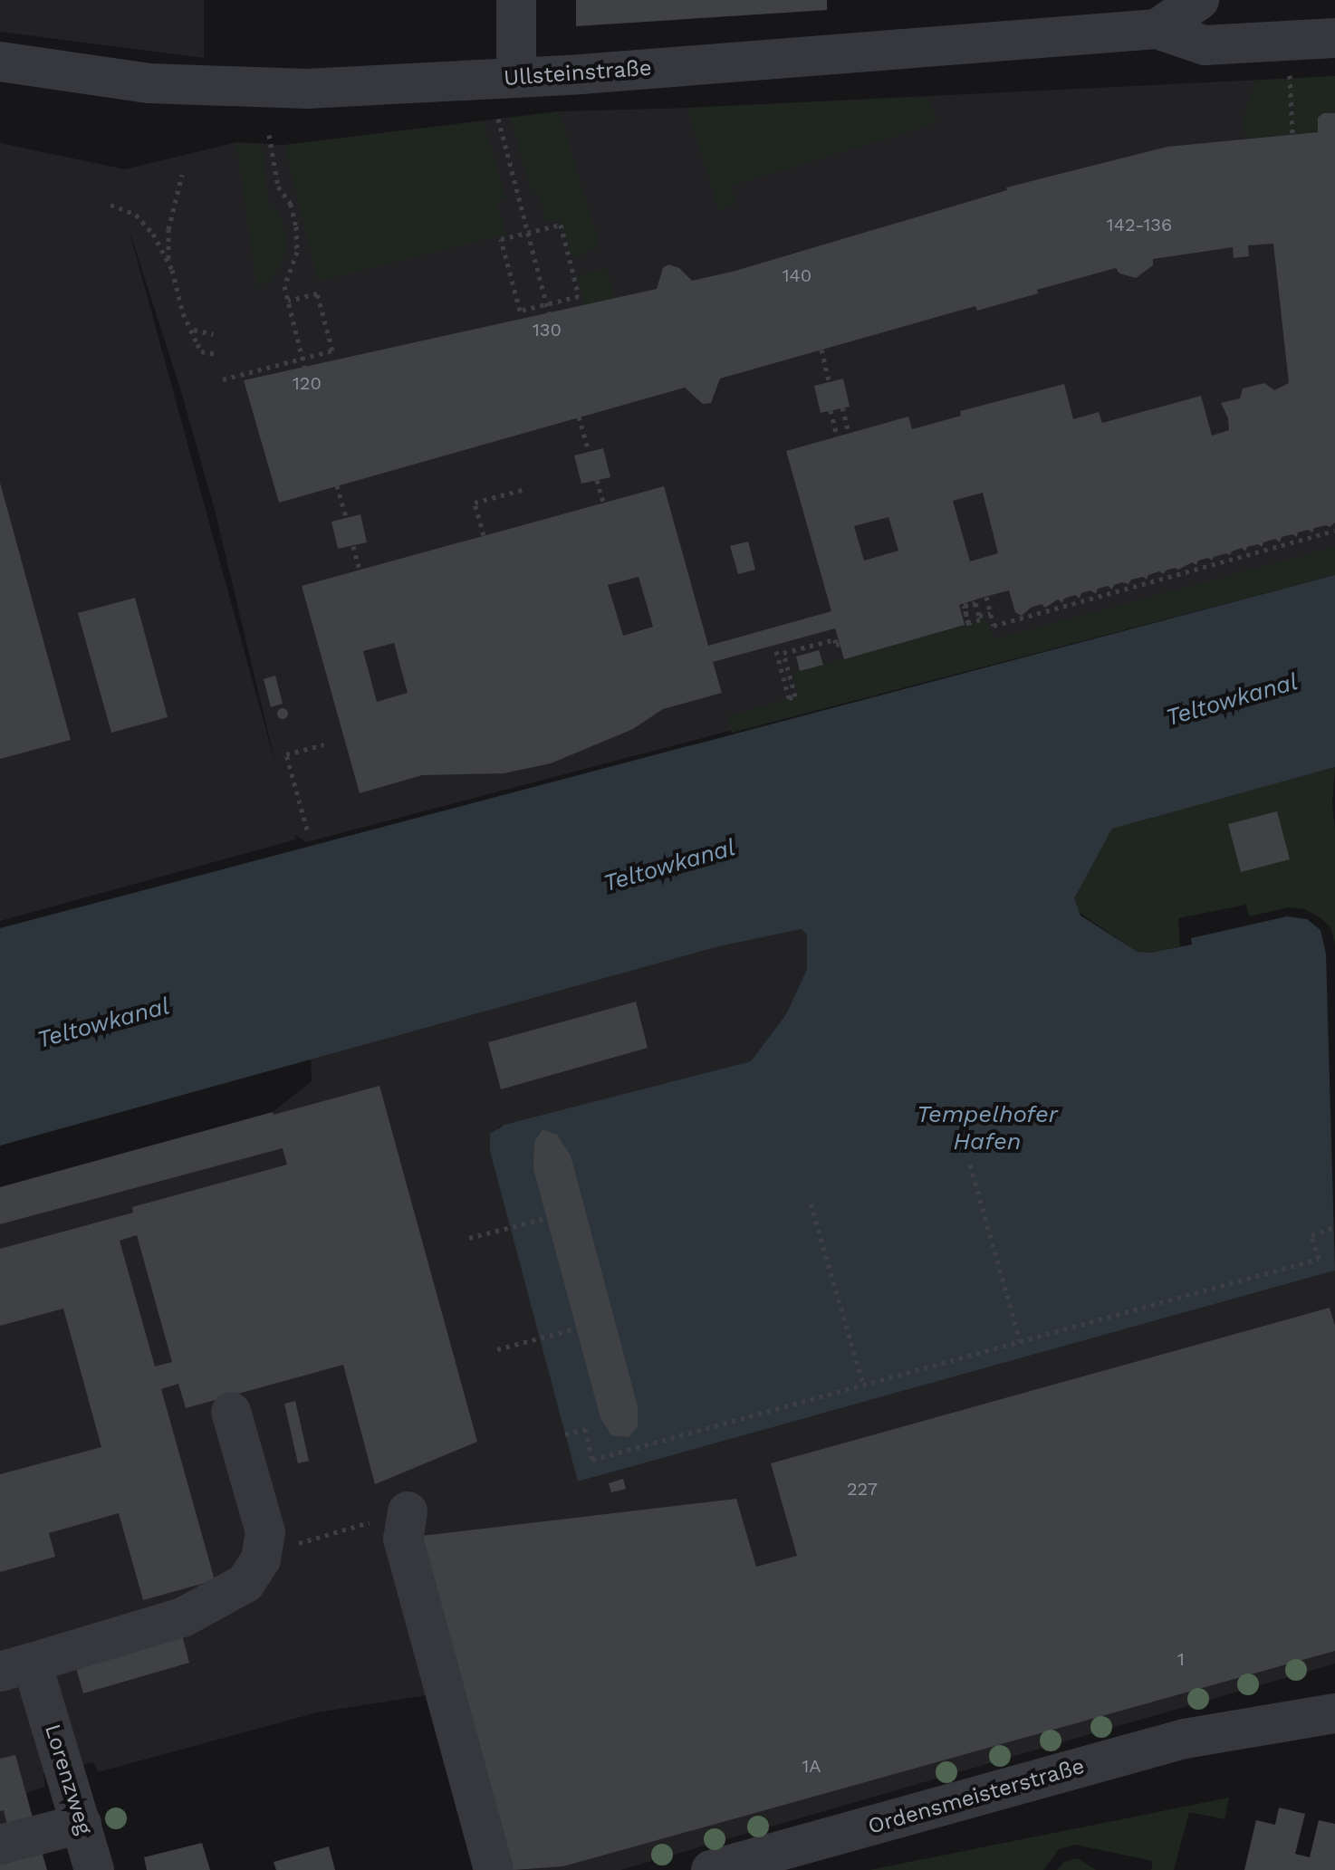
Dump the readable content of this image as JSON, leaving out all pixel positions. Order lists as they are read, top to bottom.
{
  "streets": {
    "street": ["Ullsteinstraße", "Lorenzweg", "Ordensmeisterstraße"]
  },
  "water": ["Teltowkanal", "Tempelhofer Hafen"],
  "house_numbers": [
    "142-136",
    "140",
    "130",
    "120",
    "227",
    "1",
    "1A"
  ]
}
